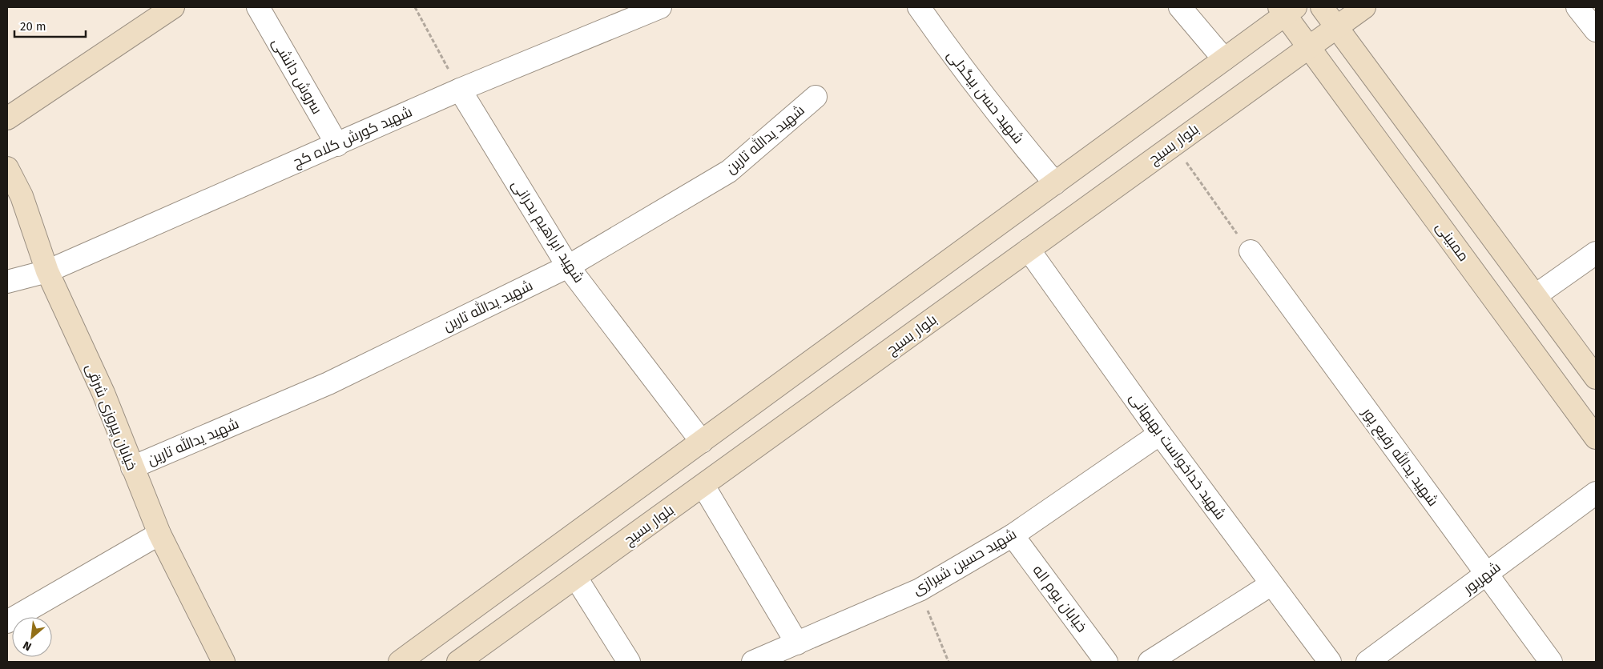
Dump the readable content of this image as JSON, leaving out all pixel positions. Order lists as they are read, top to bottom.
{
  "streets": {
    "main road": ["بلوار بسیج", "ممبینی", "خیابان پیروزی شرقی"],
    "street": [
      "سروش دانشی",
      "شهید حسن بیگدلی",
      "شهید کورش کلاه کج",
      "شهید یدالله تارین",
      "شهید ابراهیم بحرانی",
      "شهید خداخواست بهبهانی",
      "شهید یدالله رفیع پور",
      "شهید حسین شیرازی",
      "شهریور",
      "خیابان یوم اله"
    ]
  },
  "crossings": [
    ["سروش دانشی", "شهید کورش کلاه کج"],
    ["شهید کورش کلاه کج", "شهید ابراهیم بحرانی"],
    ["شهید کورش کلاه کج", "خیابان پیروزی شرقی"],
    ["شهید یدالله تارین", "شهید ابراهیم بحرانی"],
    ["شهید یدالله تارین", "خیابان پیروزی شرقی"],
    ["بلوار بسیج", "ممبینی"],
    ["بلوار بسیج", "شهید خداخواست بهبهانی"],
    ["شهید خداخواست بهبهانی", "شهید حسین شیرازی"],
    ["شهید یدالله رفیع پور", "شهریور"],
    ["شهید حسین شیرازی", "خیابان یوم اله"]
  ],
  "scale_bar": "20 m",
  "north": "bottom left"
}
